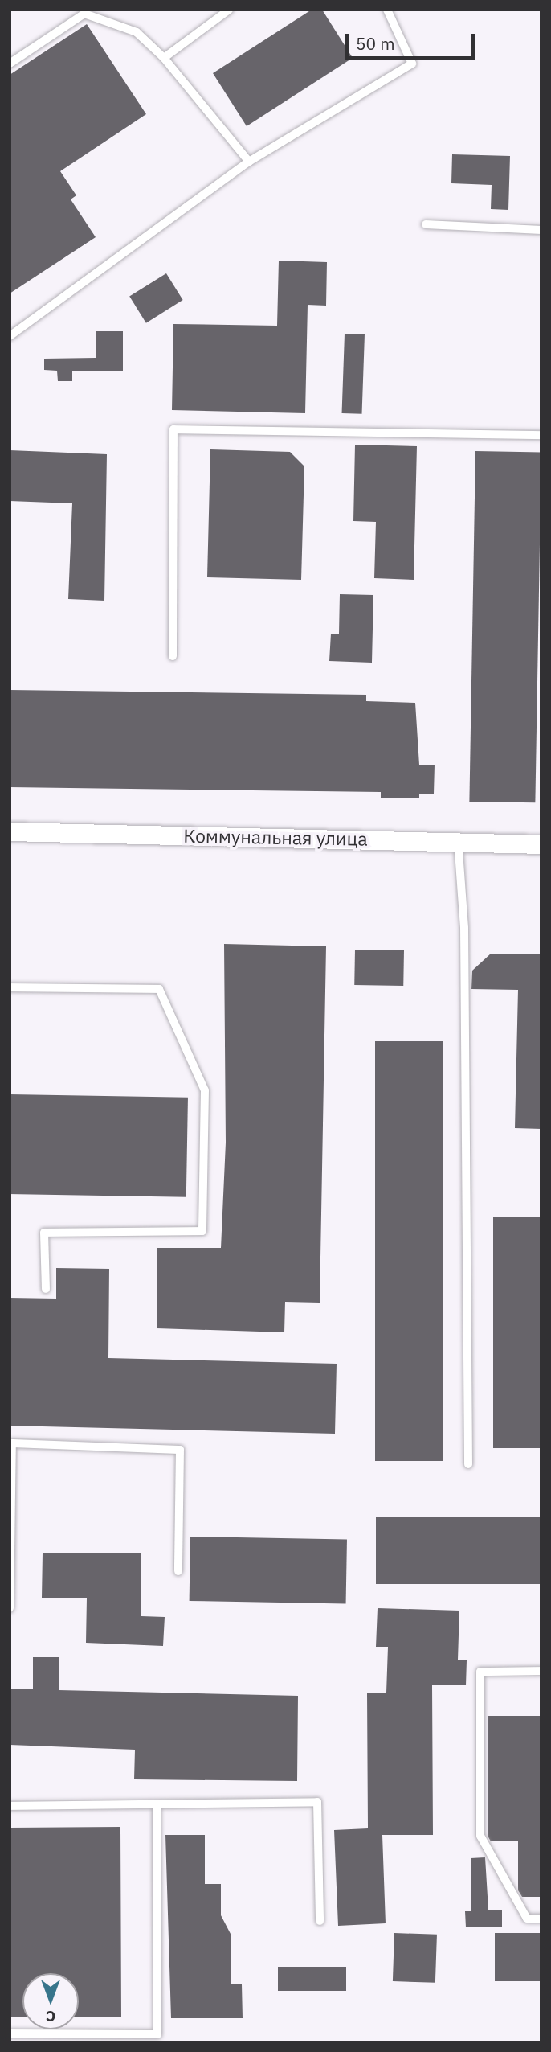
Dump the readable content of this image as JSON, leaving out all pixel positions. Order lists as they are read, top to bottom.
{
  "streets": {
    "street": ["Коммунальная улица"]
  },
  "scale_bar": "50 m",
  "north": "bottom"
}
